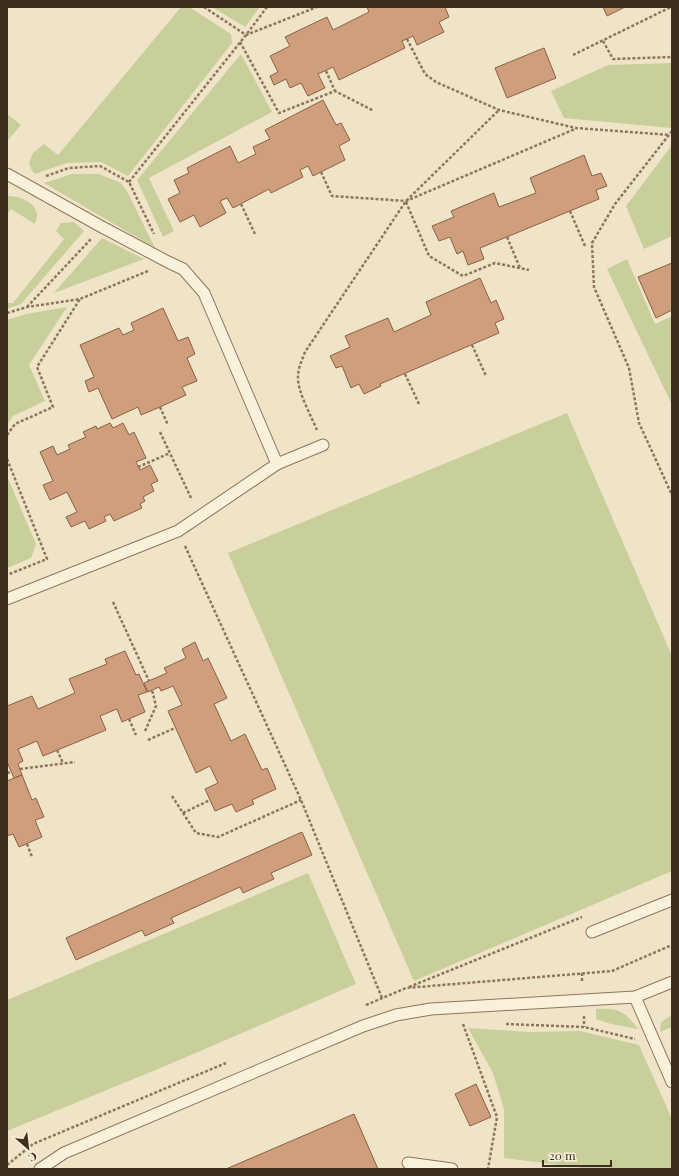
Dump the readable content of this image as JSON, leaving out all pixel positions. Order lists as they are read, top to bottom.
{
  "scale_bar": "20 m",
  "north": "bottom right"
}
